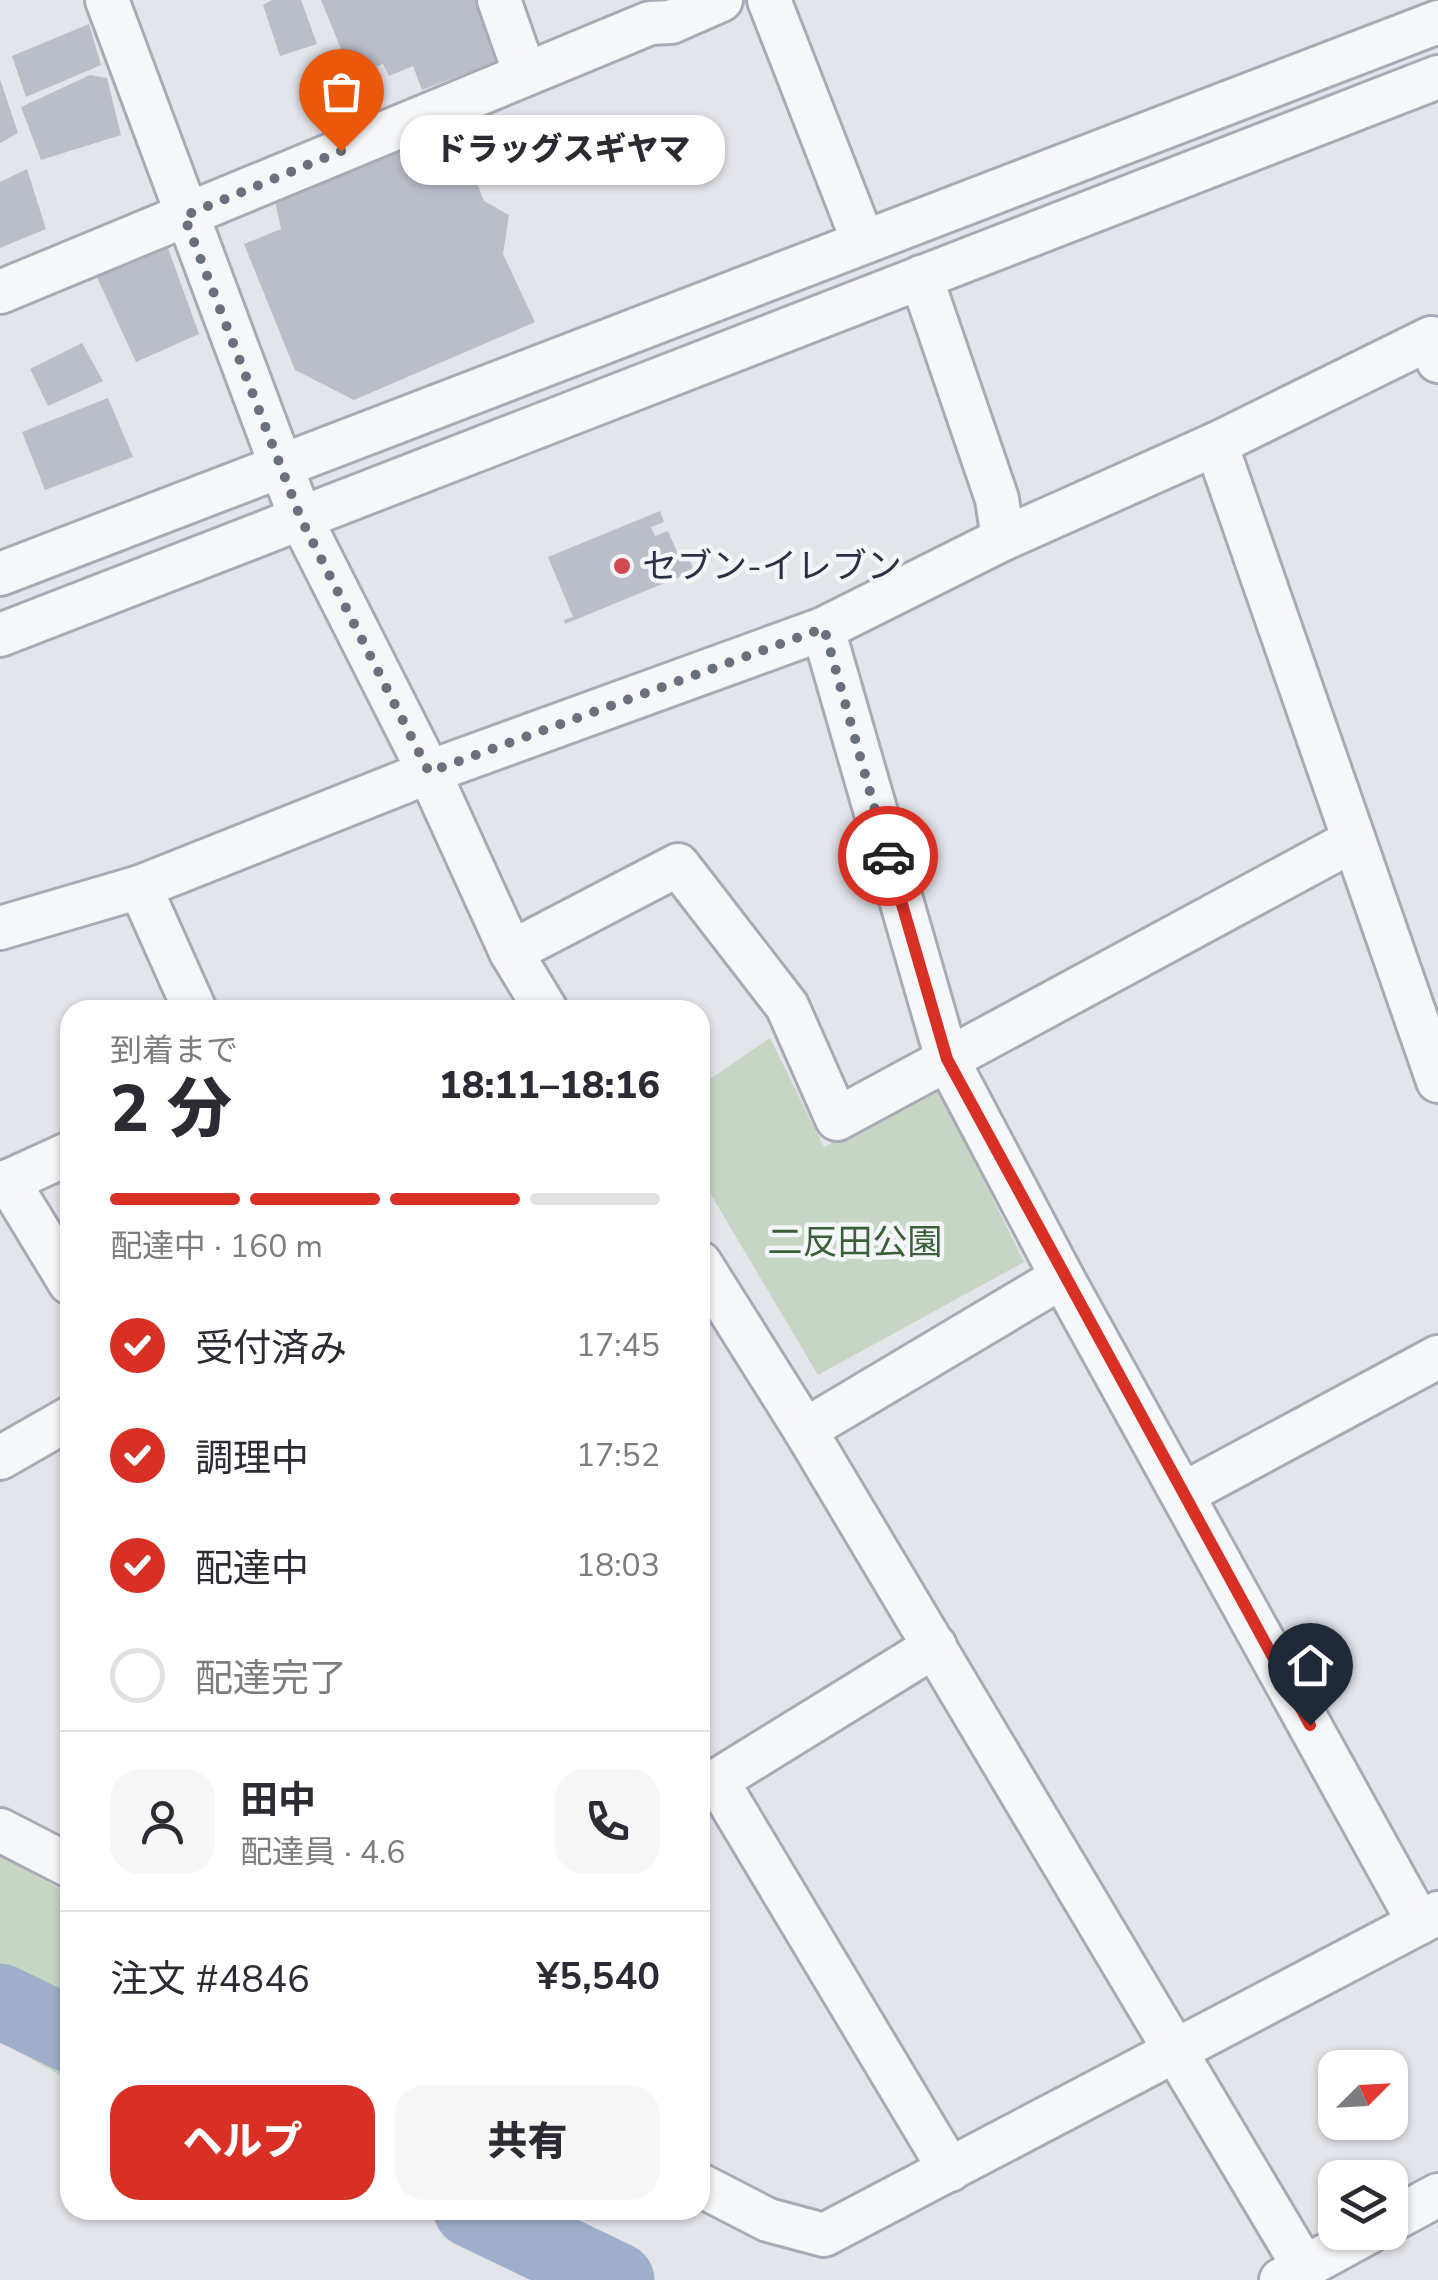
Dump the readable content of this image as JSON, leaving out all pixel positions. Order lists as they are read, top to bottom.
{
  "parks": ["二反田公園"],
  "places": ["ドラッグスギヤマ", "セブン-イレブン"],
  "north": "top right",
  "page": {
    "bubble": "ドラッグスギヤマ",
    "heading": ["2 分", "到着まで", "18:11–18:16"],
    "panel": [
      "田中",
      "配達員 · 4.6",
      "注文 #4846",
      "¥5,540"
    ],
    "bar": "配達中 · 160 m",
    "list": [
      ["受付済み", "17:45"],
      ["調理中", "17:52"],
      ["配達中", "18:03"],
      "配達完了"
    ],
    "buttons": ["ヘルプ", "共有"]
  }
}
